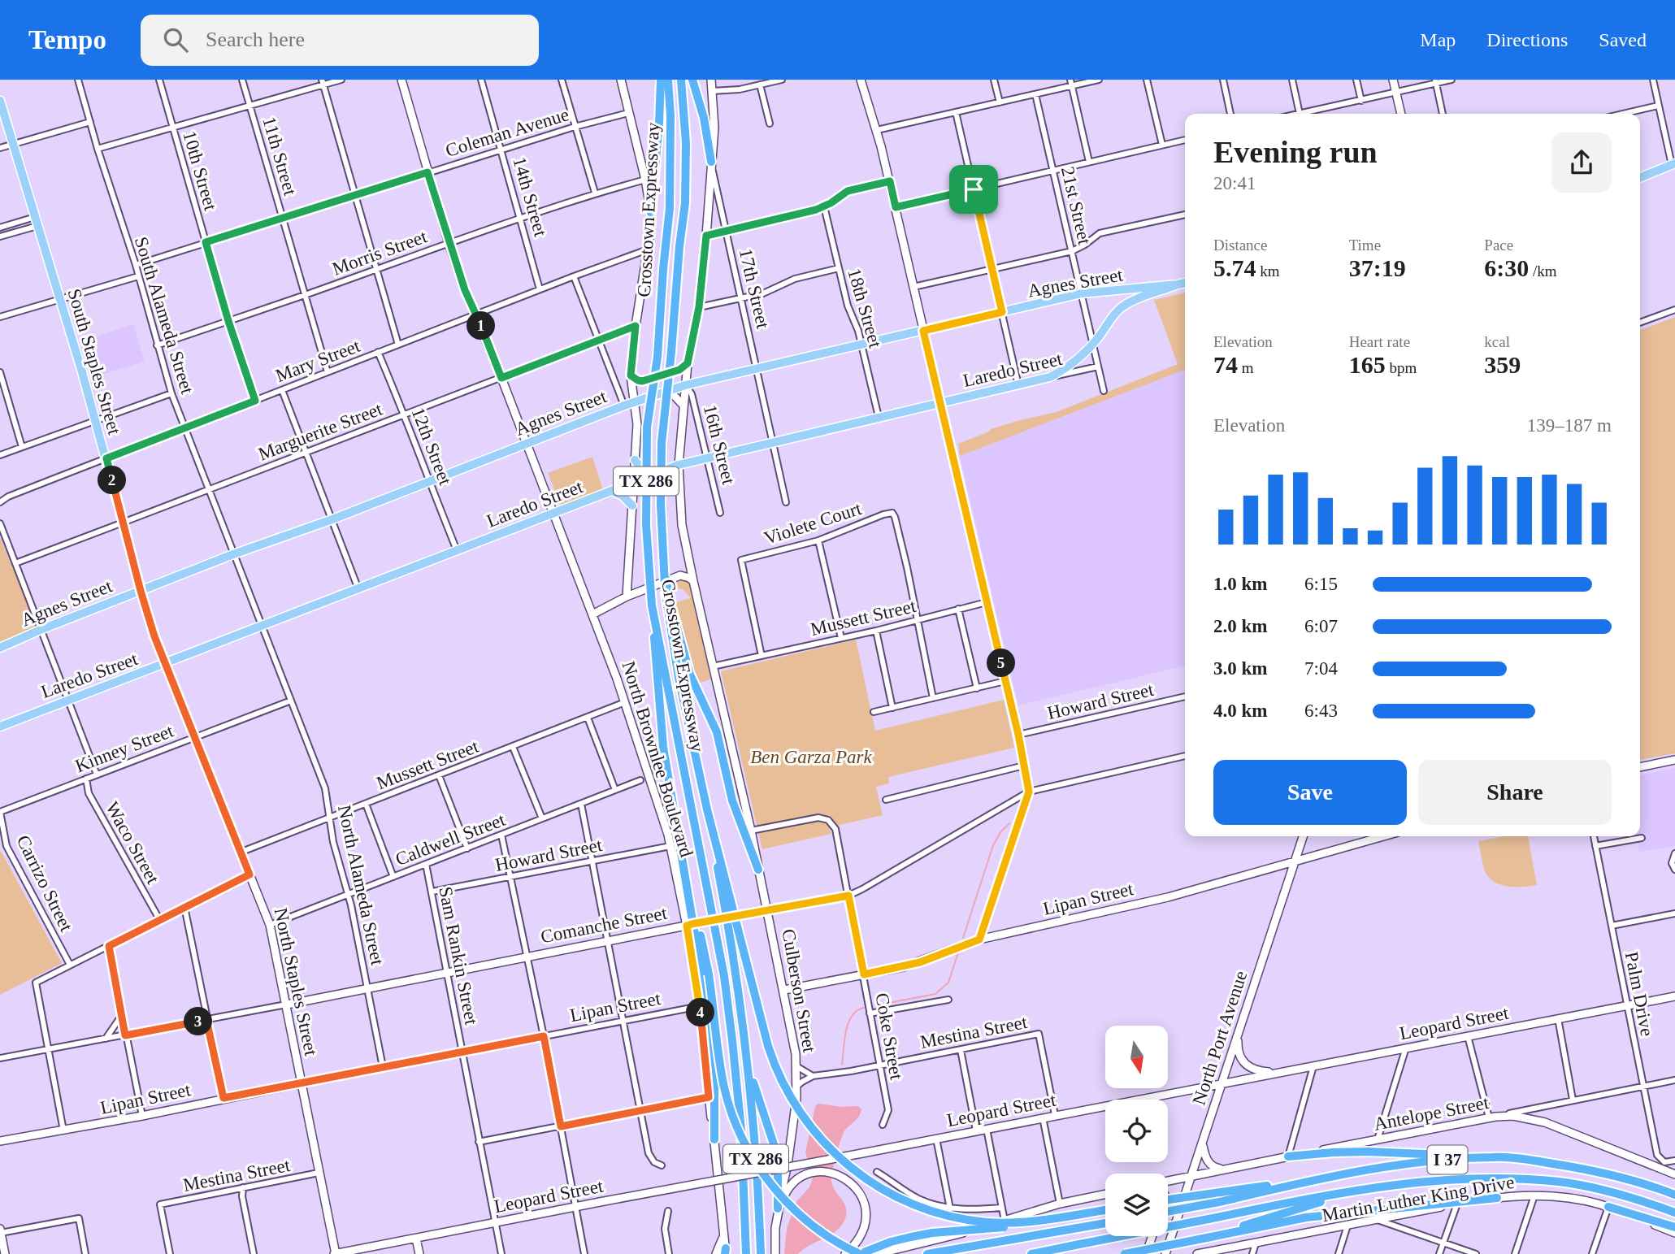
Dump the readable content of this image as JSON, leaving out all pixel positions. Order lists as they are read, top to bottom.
{
  "streets": {
    "highway": ["Crosstown Expressway", "TX 286", "I 37"],
    "main road": [
      "Agnes Street",
      "17th Street",
      "South Staples Street",
      "Laredo Street",
      "North Brownlee Boulevard",
      "Lipan Street",
      "Comanche Street",
      "North Staples Street",
      "Culberson Street",
      "Leopard Street",
      "North Port Avenue",
      "Antelope Street",
      "Martin Luther King Drive"
    ],
    "street": [
      "Coleman Avenue",
      "11th Street",
      "10th Street",
      "14th Street",
      "21st Street",
      "Morris Street",
      "18th Street",
      "South Alameda Street",
      "Mary Street",
      "Marguerite Street",
      "16th Street",
      "12th Street",
      "Violete Court",
      "Mussett Street",
      "Howard Street",
      "Kinney Street",
      "Caldwell Street",
      "Waco Street",
      "Carrizo Street",
      "North Alameda Street",
      "Sam Rankin Street",
      "Palm Drive",
      "Mestina Street",
      "Coke Street"
    ]
  },
  "crossings": [
    ["Coleman Avenue", "11th Street"],
    ["Coleman Avenue", "10th Street"],
    ["Coleman Avenue", "14th Street"],
    ["Coleman Avenue", "South Alameda Street"],
    ["Coleman Avenue", "North Brownlee Boulevard"],
    ["11th Street", "Morris Street"],
    ["11th Street", "Mary Street"],
    ["10th Street", "Morris Street"],
    ["10th Street", "Mary Street"],
    ["14th Street", "Morris Street"],
    ["14th Street", "Mary Street"],
    ["21st Street", "Agnes Street"],
    ["21st Street", "Laredo Street"],
    ["Crosstown Expressway", "Agnes Street"],
    ["Crosstown Expressway", "17th Street"],
    ["Crosstown Expressway", "Laredo Street"],
    ["Crosstown Expressway", "16th Street"],
    ["Crosstown Expressway", "TX 286"],
    ["Crosstown Expressway", "Culberson Street"],
    ["Morris Street", "South Alameda Street"],
    ["Morris Street", "North Brownlee Boulevard"],
    ["Agnes Street", "17th Street"],
    ["Agnes Street", "18th Street"],
    ["Agnes Street", "South Alameda Street"],
    ["Agnes Street", "South Staples Street"],
    ["Agnes Street", "16th Street"],
    ["Agnes Street", "12th Street"],
    ["Agnes Street", "North Brownlee Boulevard"],
    ["17th Street", "Laredo Street"],
    ["18th Street", "Laredo Street"],
    ["South Alameda Street", "Mary Street"],
    ["South Alameda Street", "Laredo Street"],
    ["South Alameda Street", "Marguerite Street"],
    ["South Alameda Street", "Kinney Street"],
    ["South Alameda Street", "North Alameda Street"],
    ["Mary Street", "South Staples Street"],
    ["Mary Street", "12th Street"],
    ["Mary Street", "North Brownlee Boulevard"],
    ["South Staples Street", "Laredo Street"],
    ["South Staples Street", "Marguerite Street"],
    ["South Staples Street", "North Staples Street"],
    ["Laredo Street", "16th Street"],
    ["Laredo Street", "12th Street"],
    ["Laredo Street", "North Brownlee Boulevard"],
    ["Laredo Street", "North Staples Street"],
    ["Marguerite Street", "12th Street"],
    ["Marguerite Street", "North Brownlee Boulevard"],
    ["Violete Court", "Mussett Street"],
    ["Mussett Street", "North Brownlee Boulevard"],
    ["Mussett Street", "North Alameda Street"],
    ["Mussett Street", "North Staples Street"],
    ["Mussett Street", "Culberson Street"],
    ["Howard Street", "North Brownlee Boulevard"],
    ["Howard Street", "Sam Rankin Street"],
    ["Kinney Street", "Waco Street"],
    ["Kinney Street", "Carrizo Street"],
    ["Kinney Street", "North Staples Street"],
    ["North Brownlee Boulevard", "Lipan Street"],
    ["North Brownlee Boulevard", "Comanche Street"],
    ["Caldwell Street", "North Alameda Street"],
    ["Caldwell Street", "Sam Rankin Street"],
    ["Caldwell Street", "North Staples Street"],
    ["North Alameda Street", "Lipan Street"],
    ["North Alameda Street", "Comanche Street"],
    ["Lipan Street", "Sam Rankin Street"],
    ["Lipan Street", "North Staples Street"],
    ["Lipan Street", "Culberson Street"],
    ["Lipan Street", "Coke Street"],
    ["Lipan Street", "North Port Avenue"],
    ["Comanche Street", "Sam Rankin Street"],
    ["Comanche Street", "North Staples Street"],
    ["Comanche Street", "Culberson Street"],
    ["Comanche Street", "Coke Street"],
    ["Sam Rankin Street", "Leopard Street"],
    ["North Staples Street", "Leopard Street"],
    ["North Staples Street", "Mestina Street"],
    ["Culberson Street", "Mestina Street"],
    ["Culberson Street", "Coke Street"],
    ["Palm Drive", "Leopard Street"],
    ["Palm Drive", "Antelope Street"],
    ["Leopard Street", "Mestina Street"],
    ["Leopard Street", "North Port Avenue"],
    ["Mestina Street", "Coke Street"],
    ["North Port Avenue", "Antelope Street"]
  ],
  "parks": ["Ben Garza Park"],
  "north": "bottom",
  "page": {
    "header": "Tempo",
    "search": "Search here",
    "nav": ["Map", "Directions", "Saved"],
    "heading": ["Evening run", "20:41"],
    "stats": [
      ["Distance", "5.74 km"],
      ["Time", "37:19"],
      ["Pace", "6:30 /km"],
      ["Elevation", "74 m"],
      ["Heart rate", "165 bpm"],
      ["kcal", "359"]
    ],
    "pins": [
      "1",
      "2",
      "5",
      "4",
      "3"
    ],
    "chart": ["Elevation", "139–187 m"],
    "list": [
      {
        "name": "1.0 km",
        "note": "6:15"
      },
      {
        "name": "2.0 km",
        "note": "6:07"
      },
      {
        "name": "3.0 km",
        "note": "7:04"
      },
      {
        "name": "4.0 km",
        "note": "6:43"
      }
    ],
    "buttons": ["Save", "Share"]
  }
}
